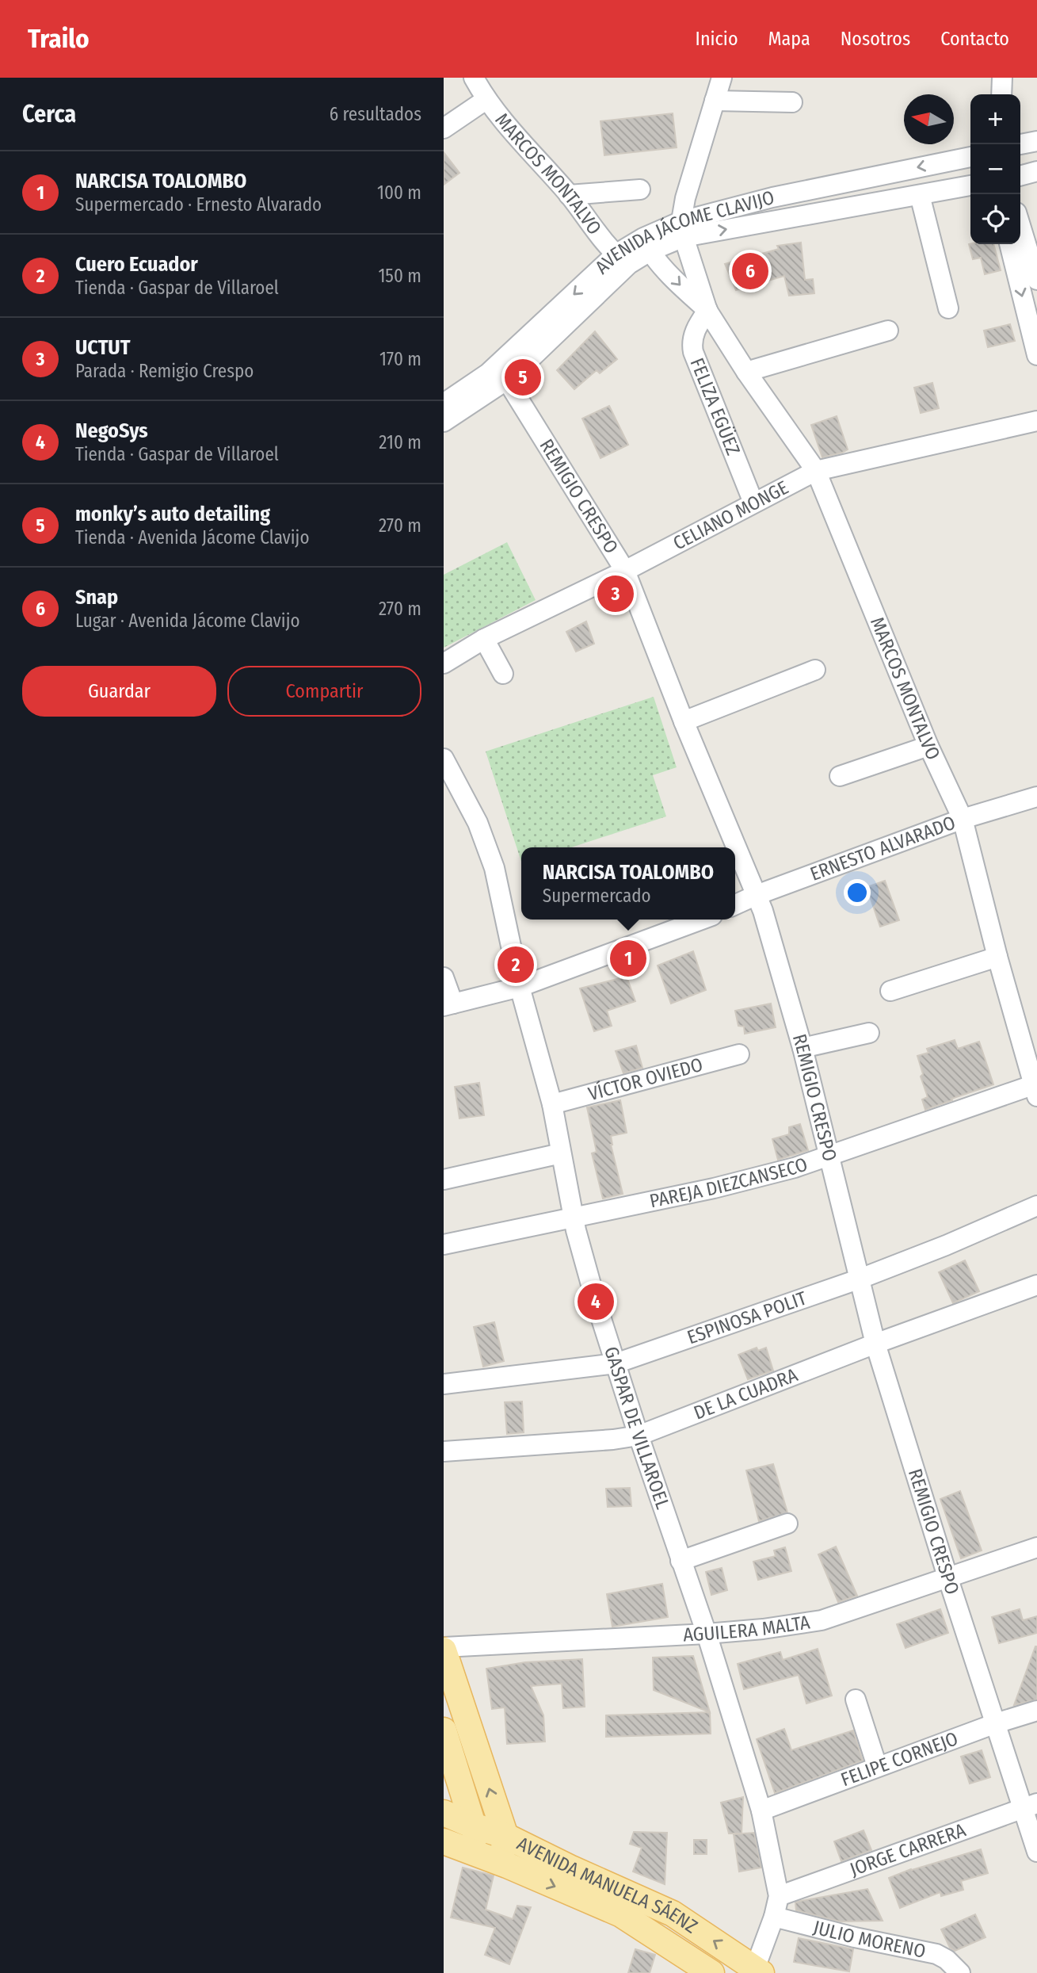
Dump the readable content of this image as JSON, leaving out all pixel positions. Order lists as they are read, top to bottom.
{
  "streets": {
    "main road": ["AVENIDA MANUELA SÁENZ"],
    "street": [
      "MARCOS MONTALVO",
      "AVENIDA JÁCOME CLAVIJO",
      "FELIZA EGÜEZ",
      "REMIGIO CRESPO",
      "CELIANO MONGE",
      "ERNESTO ALVARADO",
      "VÍCTOR OVIEDO",
      "PAREJA DIEZCANSECO",
      "ESPINOSA POLIT",
      "DE LA CUADRA",
      "GASPAR DE VILLAROEL",
      "AGUILERA MALTA",
      "FELIPE CORNEJO",
      "JORGE CARRERA",
      "JULIO MORENO"
    ]
  },
  "crossings": [
    ["MARCOS MONTALVO", "AVENIDA JÁCOME CLAVIJO"],
    ["MARCOS MONTALVO", "FELIZA EGÜEZ"],
    ["MARCOS MONTALVO", "CELIANO MONGE"],
    ["MARCOS MONTALVO", "ERNESTO ALVARADO"],
    ["MARCOS MONTALVO", "PAREJA DIEZCANSECO"],
    ["AVENIDA JÁCOME CLAVIJO", "REMIGIO CRESPO"],
    ["FELIZA EGÜEZ", "CELIANO MONGE"],
    ["REMIGIO CRESPO", "CELIANO MONGE"],
    ["REMIGIO CRESPO", "ERNESTO ALVARADO"],
    ["REMIGIO CRESPO", "PAREJA DIEZCANSECO"],
    ["REMIGIO CRESPO", "ESPINOSA POLIT"],
    ["REMIGIO CRESPO", "DE LA CUADRA"],
    ["REMIGIO CRESPO", "AGUILERA MALTA"],
    ["REMIGIO CRESPO", "FELIPE CORNEJO"],
    ["REMIGIO CRESPO", "JORGE CARRERA"],
    ["VÍCTOR OVIEDO", "GASPAR DE VILLAROEL"],
    ["PAREJA DIEZCANSECO", "GASPAR DE VILLAROEL"],
    ["ESPINOSA POLIT", "GASPAR DE VILLAROEL"],
    ["DE LA CUADRA", "GASPAR DE VILLAROEL"],
    ["GASPAR DE VILLAROEL", "AGUILERA MALTA"],
    ["GASPAR DE VILLAROEL", "FELIPE CORNEJO"],
    ["GASPAR DE VILLAROEL", "JORGE CARRERA"],
    ["GASPAR DE VILLAROEL", "AVENIDA MANUELA SÁENZ"],
    ["GASPAR DE VILLAROEL", "JULIO MORENO"]
  ],
  "north": "left",
  "page": {
    "header": "Trailo",
    "nav": [
      "Inicio",
      "Mapa",
      "Nosotros",
      "Contacto"
    ],
    "heading": ["Cerca", "6 resultados"],
    "map_buttons": ["+", "−"],
    "list": [
      {
        "mark": "1",
        "name": "NARCISA TOALOMBO",
        "note": "Supermercado · Ernesto Alvarado",
        "value": "100 m"
      },
      {
        "mark": "2",
        "name": "Cuero Ecuador",
        "note": "Tienda · Gaspar de Villaroel",
        "value": "150 m"
      },
      {
        "mark": "3",
        "name": "UCTUT",
        "note": "Parada · Remigio Crespo",
        "value": "170 m"
      },
      {
        "mark": "4",
        "name": "NegoSys",
        "note": "Tienda · Gaspar de Villaroel",
        "value": "210 m"
      },
      {
        "mark": "5",
        "name": "monky’s auto detailing",
        "note": "Tienda · Avenida Jácome Clavijo",
        "value": "270 m"
      },
      {
        "mark": "6",
        "name": "Snap",
        "note": "Lugar · Avenida Jácome Clavijo",
        "value": "270 m"
      }
    ],
    "pins": [
      "6",
      "5",
      "3",
      "1",
      "2",
      "4"
    ],
    "buttons": ["Guardar", "Compartir"],
    "popup": ["NARCISA TOALOMBO", "Supermercado"]
  }
}
